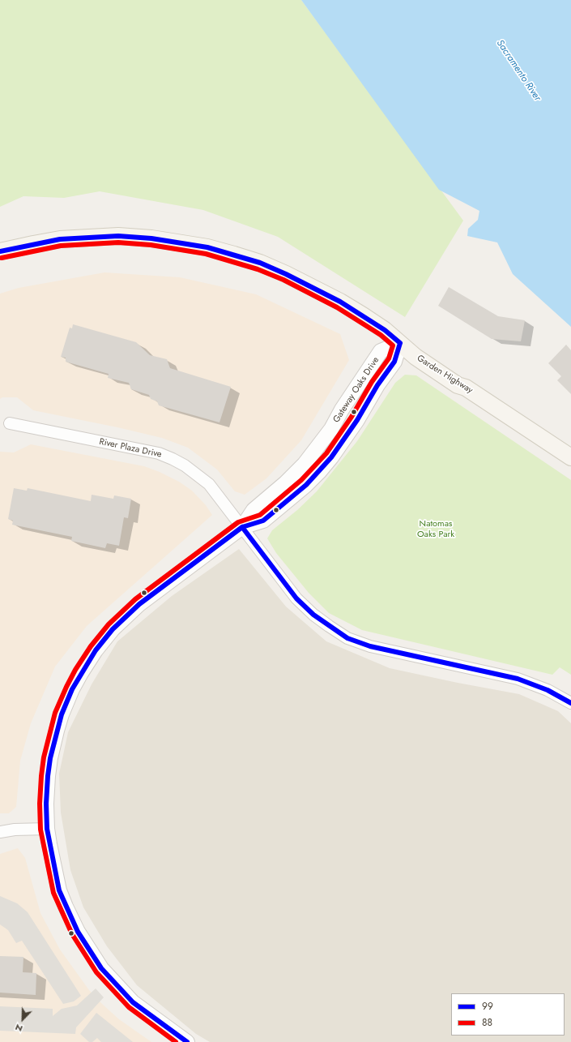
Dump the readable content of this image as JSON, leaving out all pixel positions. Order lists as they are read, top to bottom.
{
  "streets": {
    "main road": ["Garden Highway"],
    "street": ["Gateway Oaks Drive", "River Plaza Drive"]
  },
  "crossings": [
    ["Garden Highway", "Gateway Oaks Drive"],
    ["Gateway Oaks Drive", "River Plaza Drive"]
  ],
  "water": ["Sacramento River"],
  "parks": ["Natomas Oaks Park"],
  "lines": ["transit line 99", "transit line 88"],
  "legend": ["99", "88"],
  "north": "bottom left"
}
